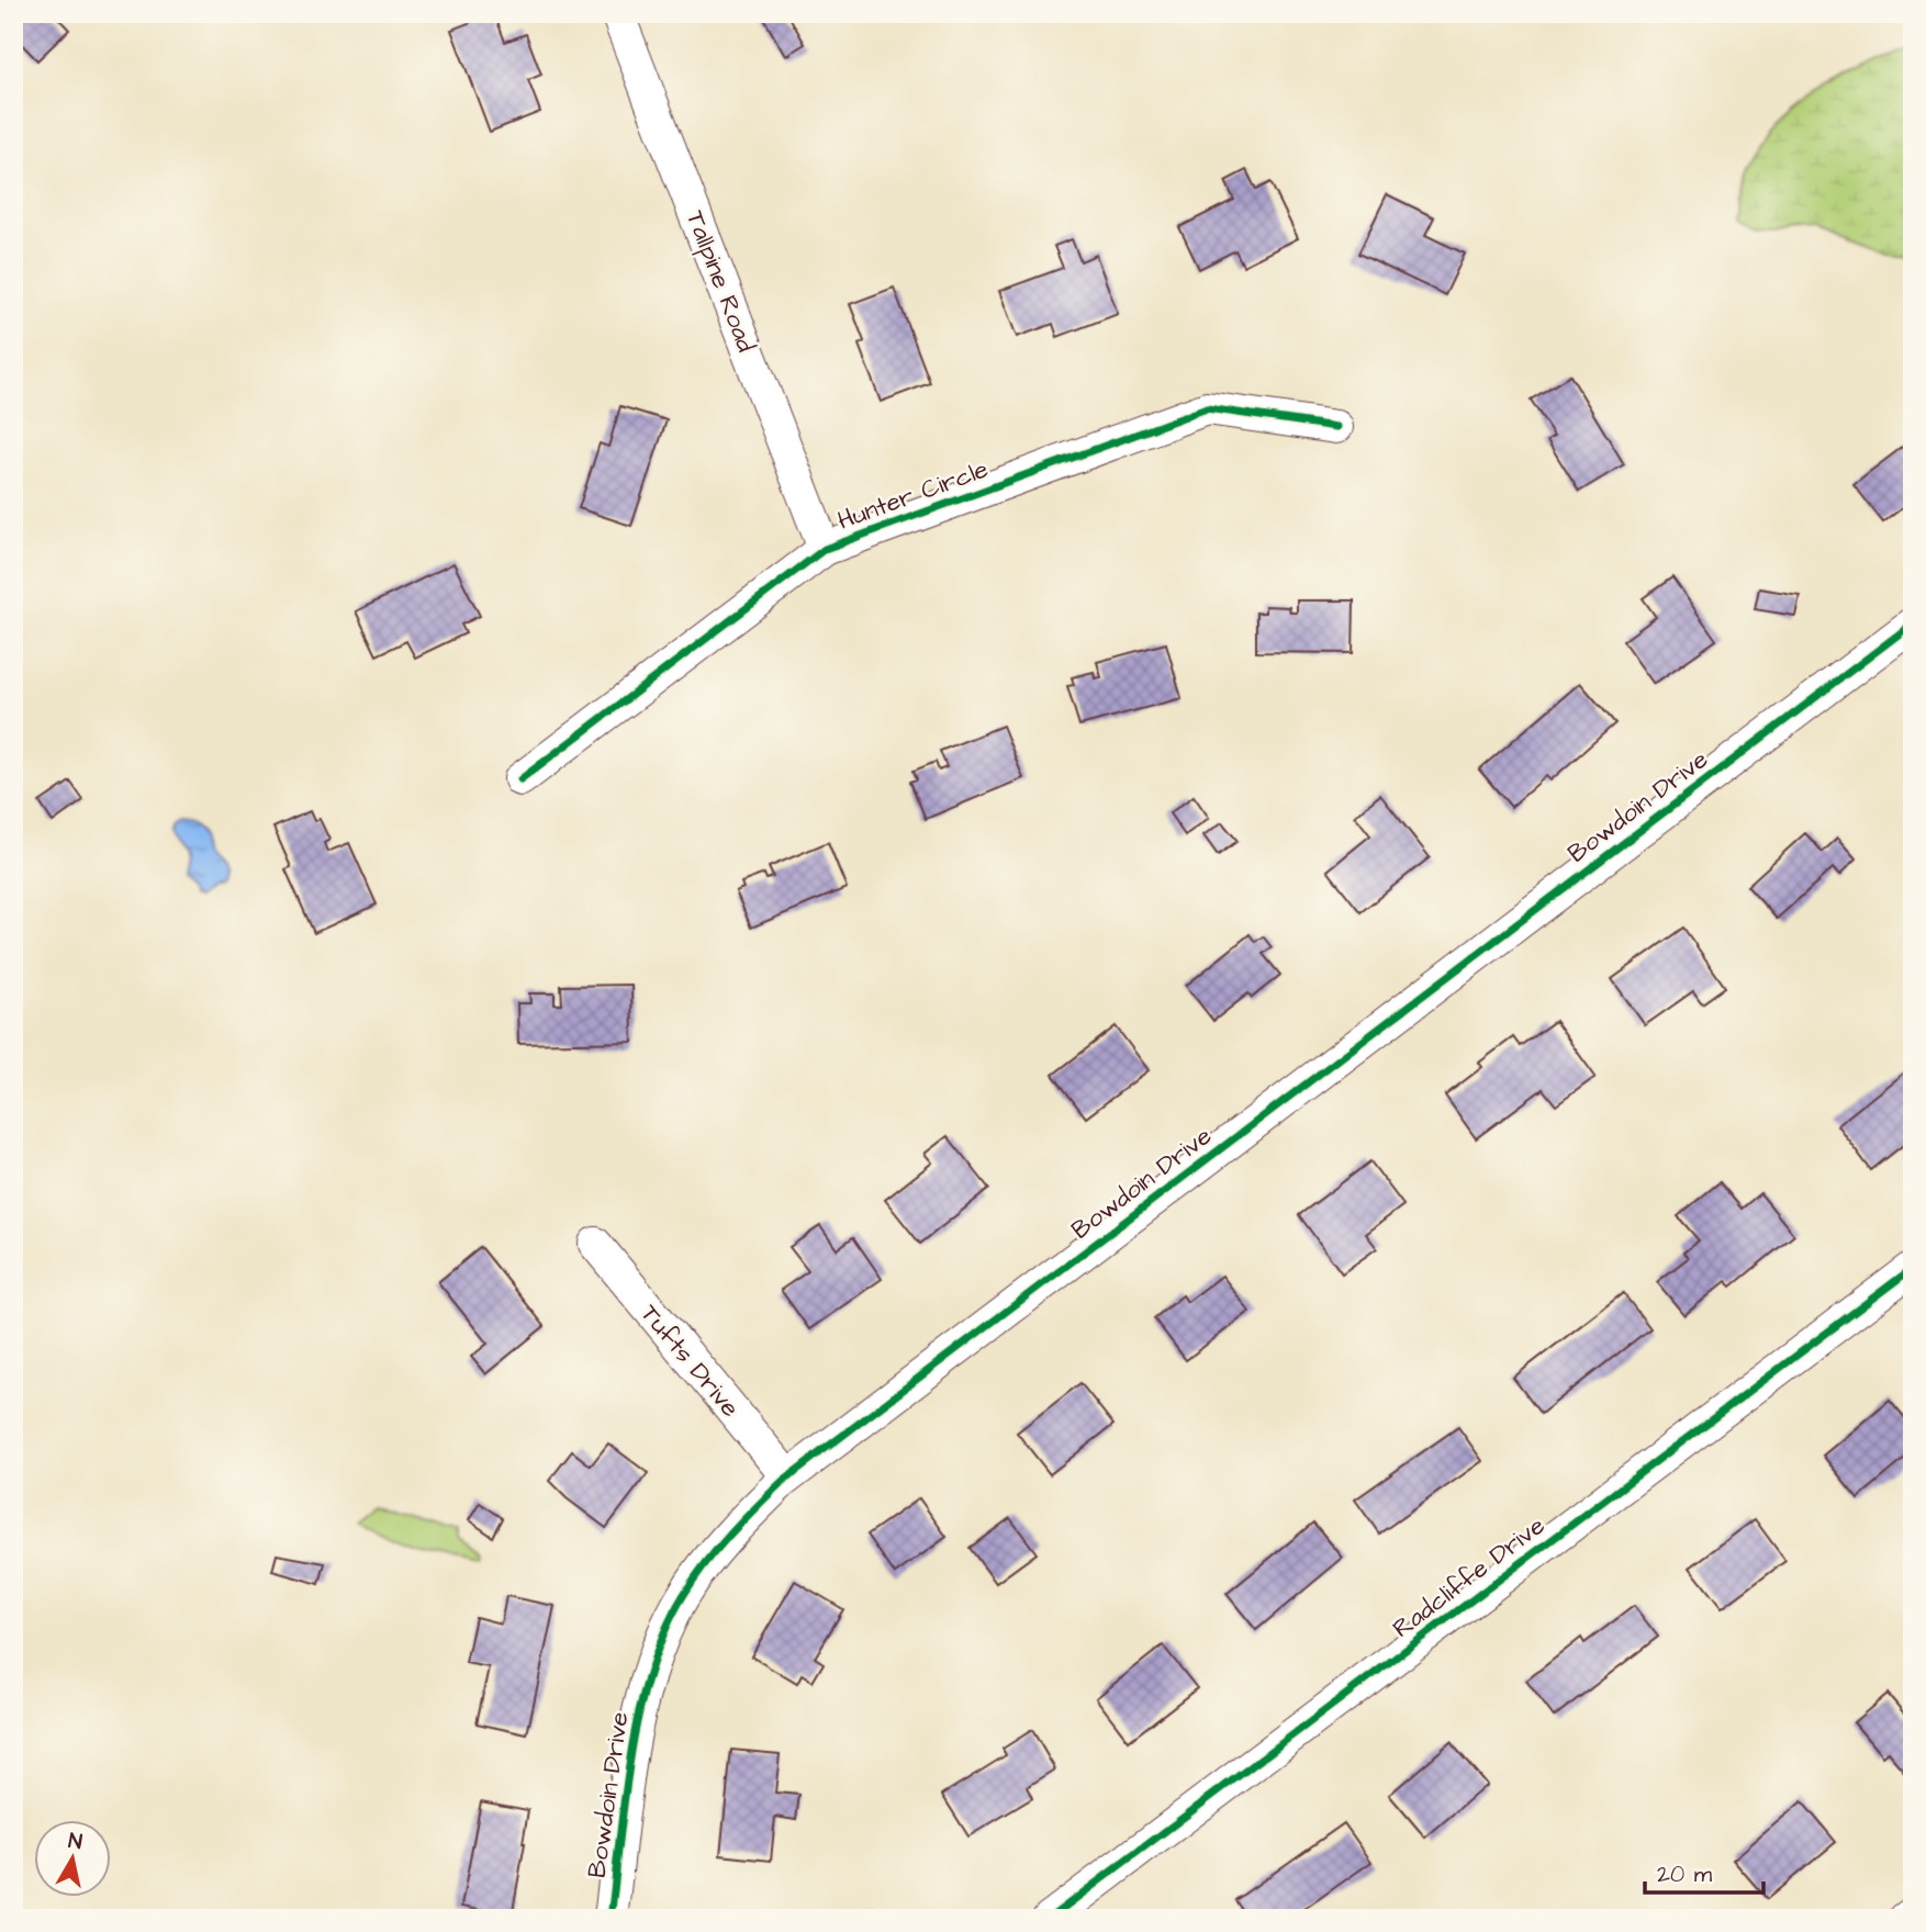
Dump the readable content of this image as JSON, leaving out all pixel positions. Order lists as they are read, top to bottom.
{
  "streets": {
    "street": [
      "Tallpine Road",
      "Hunter Circle",
      "Bowdoin Drive",
      "Tufts Drive",
      "Radcliffe Drive"
    ]
  },
  "crossings": [
    ["Tallpine Road", "Hunter Circle"],
    ["Bowdoin Drive", "Tufts Drive"]
  ],
  "scale_bar": "20 m",
  "north": "top"
}
